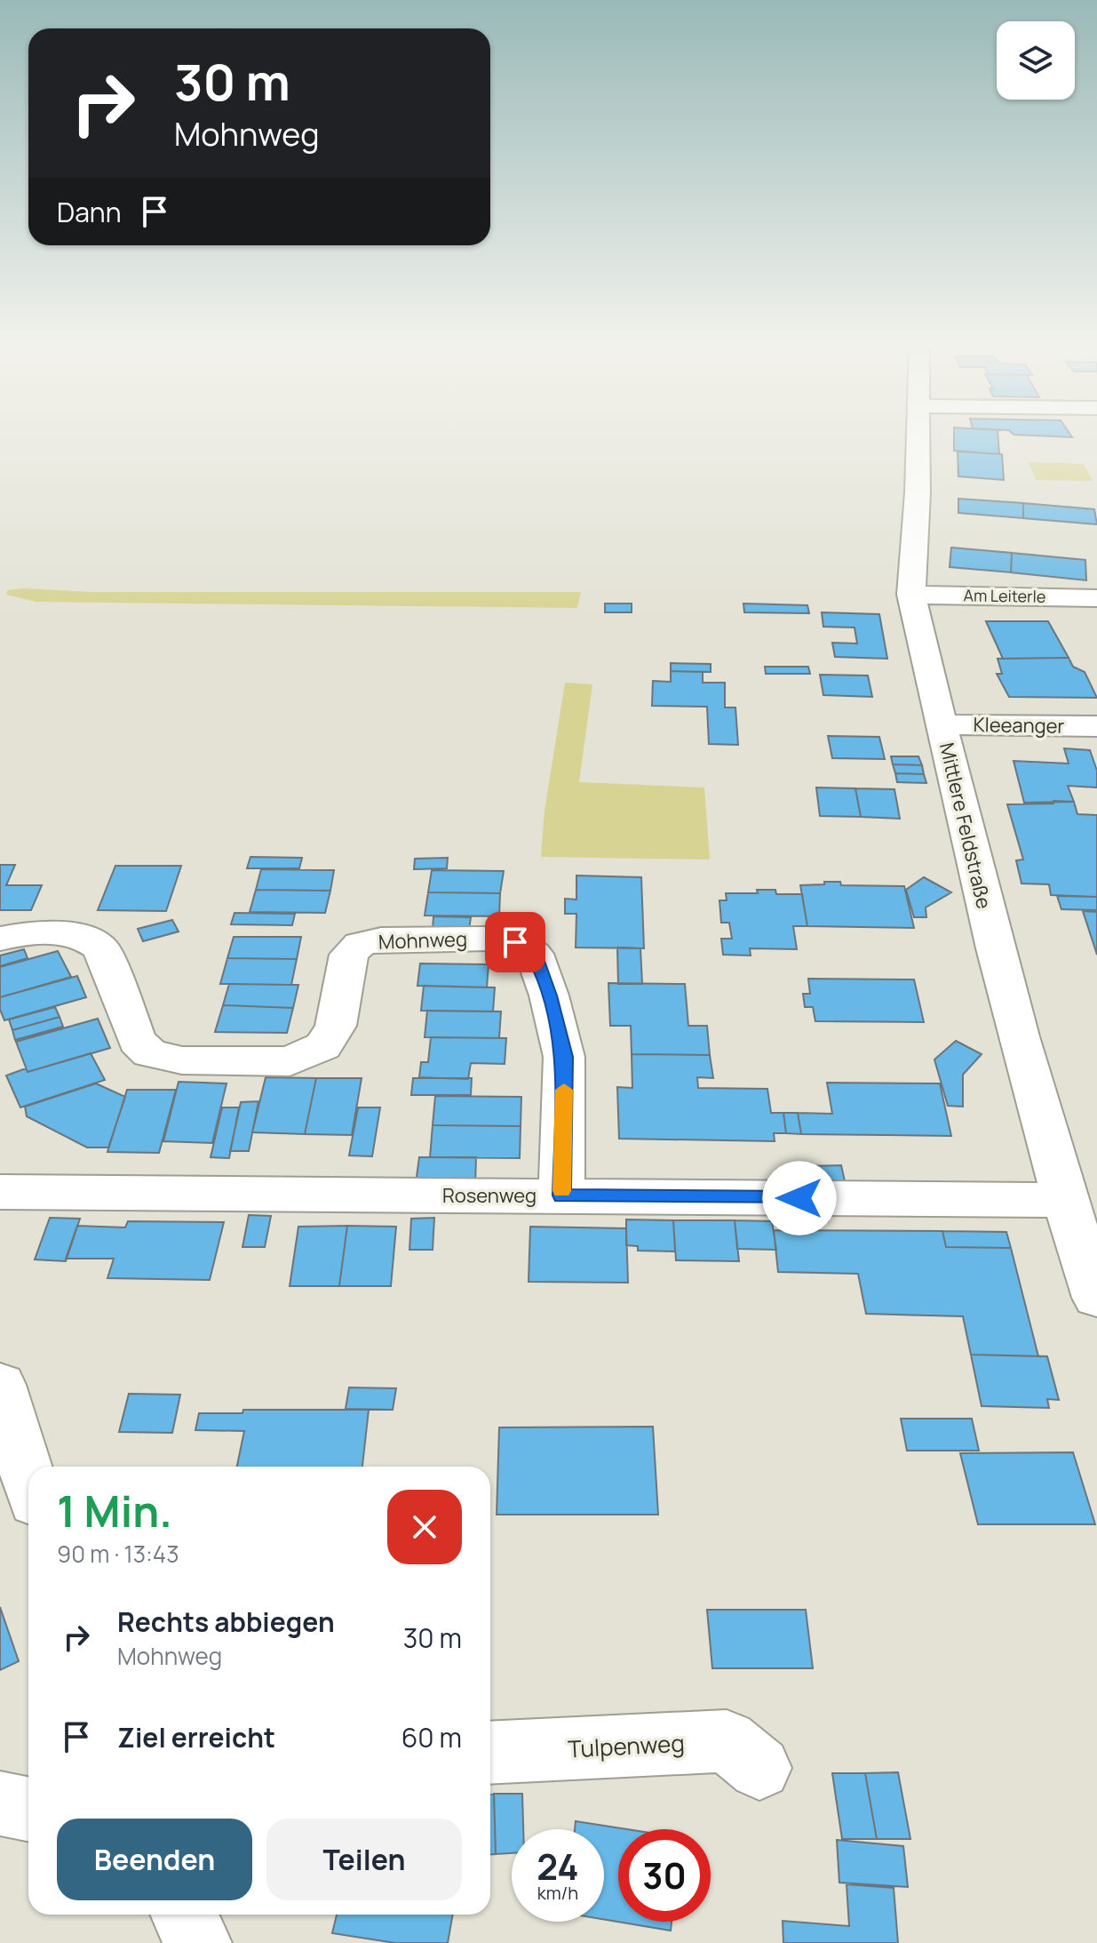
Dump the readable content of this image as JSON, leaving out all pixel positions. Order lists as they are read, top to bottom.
{
  "streets": {
    "street": [
      "Am Leiterle",
      "Kleeanger",
      "Mittlere Feldstraße",
      "Mohnweg",
      "Rosenweg",
      "Tulpenweg"
    ]
  },
  "crossings": [
    ["Am Leiterle", "Mittlere Feldstraße"],
    ["Kleeanger", "Mittlere Feldstraße"],
    ["Mittlere Feldstraße", "Rosenweg"],
    ["Mohnweg", "Rosenweg"]
  ],
  "page": {
    "turn": ["30 m", "Mohnweg"],
    "then": "Dann",
    "heading": ["1 Min.", "90 m · 13:43"],
    "list": [
      {
        "name": "Rechts abbiegen",
        "note": "Mohnweg",
        "value": "30 m"
      },
      {
        "name": "Ziel erreicht",
        "value": "60 m"
      }
    ],
    "buttons": ["Beenden", "Teilen"],
    "speed": "24 km/h",
    "limit": "30"
  }
}
